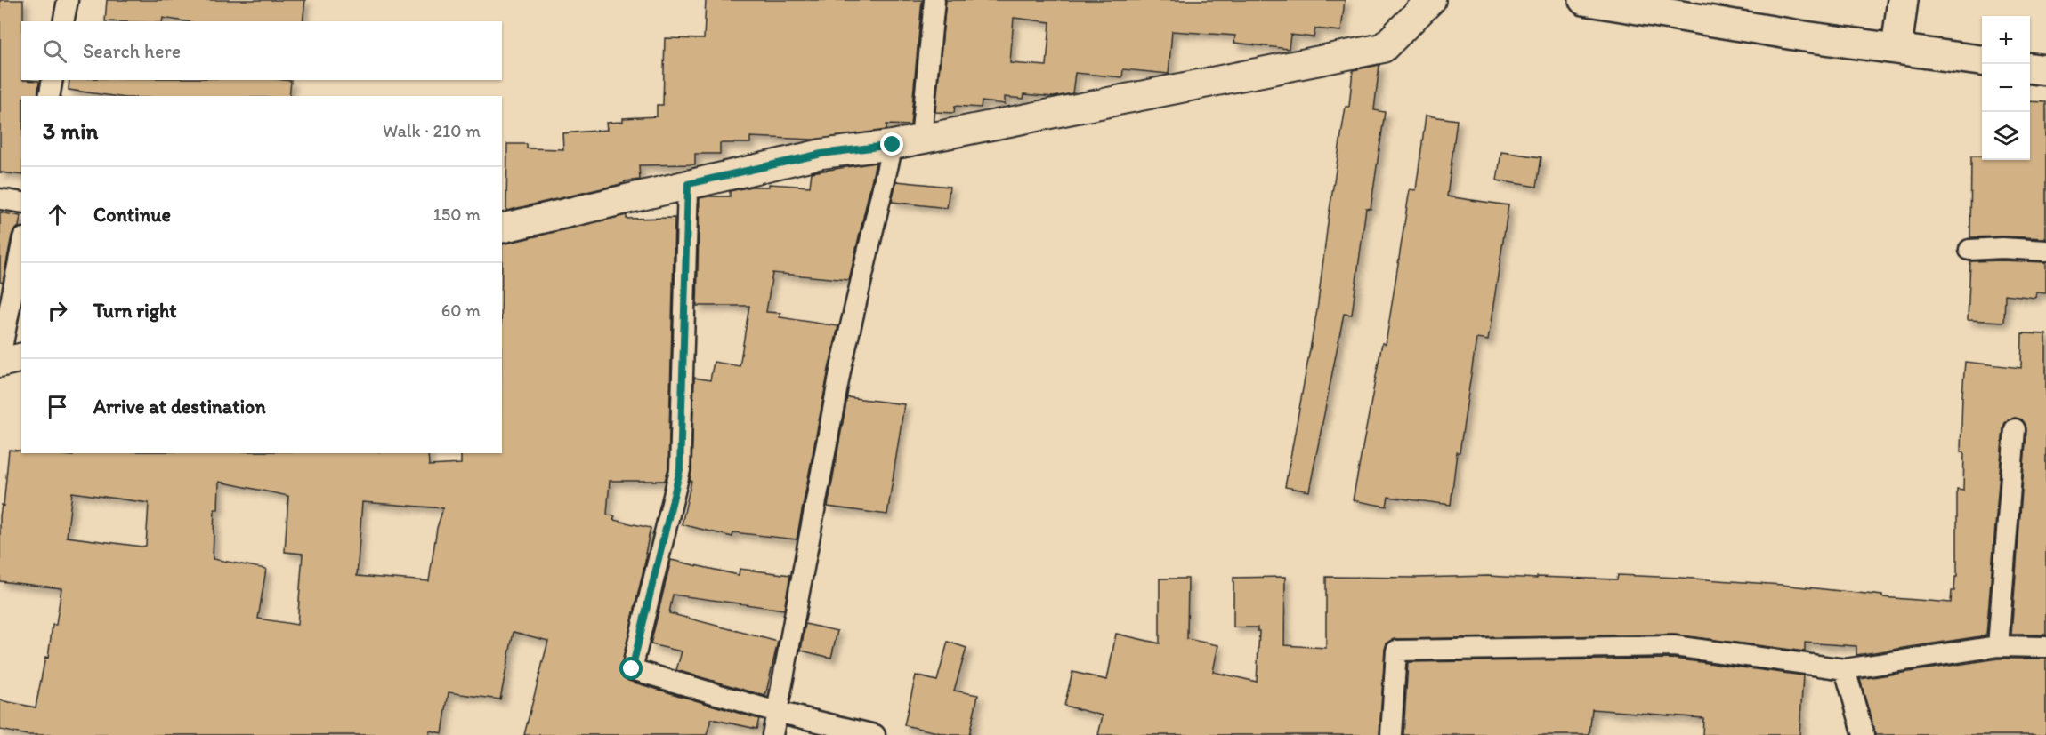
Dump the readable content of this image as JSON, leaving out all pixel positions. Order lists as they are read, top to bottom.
{
  "page": {
    "map_buttons": ["+", "−"],
    "search": "Search here",
    "heading": ["3 min", "Walk · 210 m"],
    "list": [
      ["Continue", "150 m"],
      ["Turn right", "60 m"],
      "Arrive at destination"
    ]
  }
}
